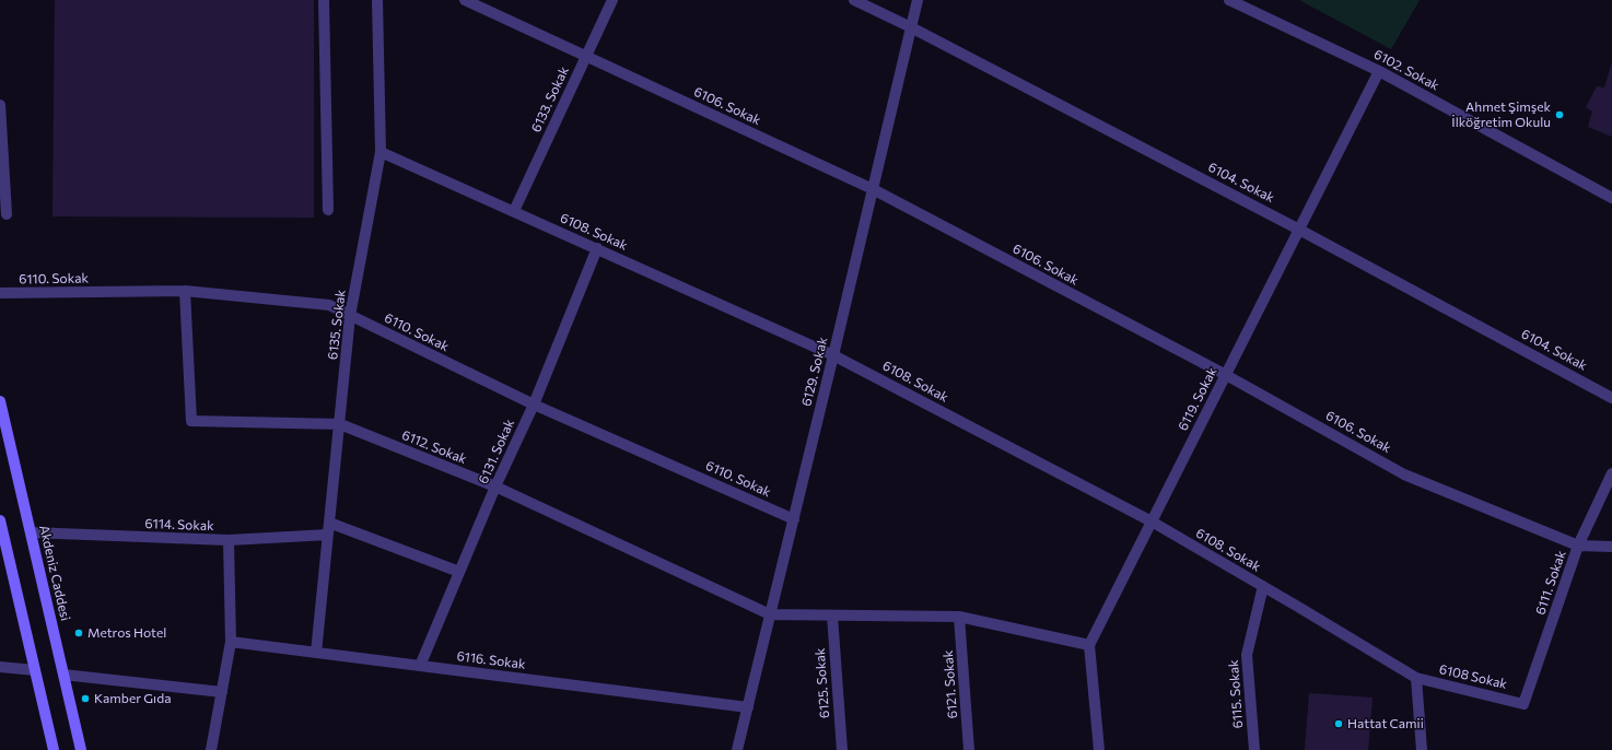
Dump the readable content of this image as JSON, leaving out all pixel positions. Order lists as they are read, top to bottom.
{
  "streets": {
    "main road": ["Akdeniz Caddesi"],
    "street": [
      "6102. Sokak",
      "6133. Sokak",
      "6106. Sokak",
      "6104. Sokak",
      "6108. Sokak",
      "6110. Sokak",
      "6135. Sokak",
      "6129. Sokak",
      "6119. Sokak",
      "6112. Sokak",
      "6131. Sokak",
      "6114. Sokak",
      "6111. Sokak",
      "6116. Sokak",
      "6108 Sokak",
      "6125. Sokak",
      "6121. Sokak",
      "6115. Sokak"
    ]
  },
  "crossings": [
    ["6102. Sokak", "6119. Sokak"],
    ["6133. Sokak", "6106. Sokak"],
    ["6133. Sokak", "6108. Sokak"],
    ["6106. Sokak", "6129. Sokak"],
    ["6106. Sokak", "6119. Sokak"],
    ["6106. Sokak", "6111. Sokak"],
    ["6104. Sokak", "6129. Sokak"],
    ["6104. Sokak", "6119. Sokak"],
    ["6108. Sokak", "6135. Sokak"],
    ["6108. Sokak", "6129. Sokak"],
    ["6108. Sokak", "6119. Sokak"],
    ["6108. Sokak", "6131. Sokak"],
    ["6108. Sokak", "6108 Sokak"],
    ["6108. Sokak", "6115. Sokak"],
    ["6110. Sokak", "6135. Sokak"],
    ["6110. Sokak", "6129. Sokak"],
    ["6110. Sokak", "6112. Sokak"],
    ["6110. Sokak", "6131. Sokak"],
    ["6135. Sokak", "6112. Sokak"],
    ["6135. Sokak", "6114. Sokak"],
    ["6135. Sokak", "6116. Sokak"],
    ["6129. Sokak", "6112. Sokak"],
    ["6129. Sokak", "6116. Sokak"],
    ["6112. Sokak", "6131. Sokak"],
    ["6131. Sokak", "6116. Sokak"],
    ["6114. Sokak", "Akdeniz Caddesi"],
    ["6111. Sokak", "6108 Sokak"]
  ],
  "places": [
    "Ahmet Şimşek İlköğretim Okulu",
    "Metros Hotel",
    "Kamber Gıda",
    "Hattat Camii"
  ]
}
